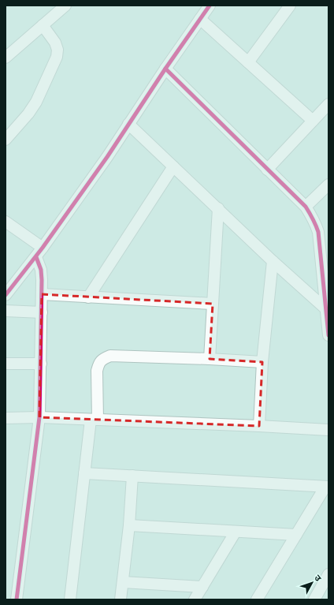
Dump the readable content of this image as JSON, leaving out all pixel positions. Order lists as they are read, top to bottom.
{
  "north": "top right"
}
